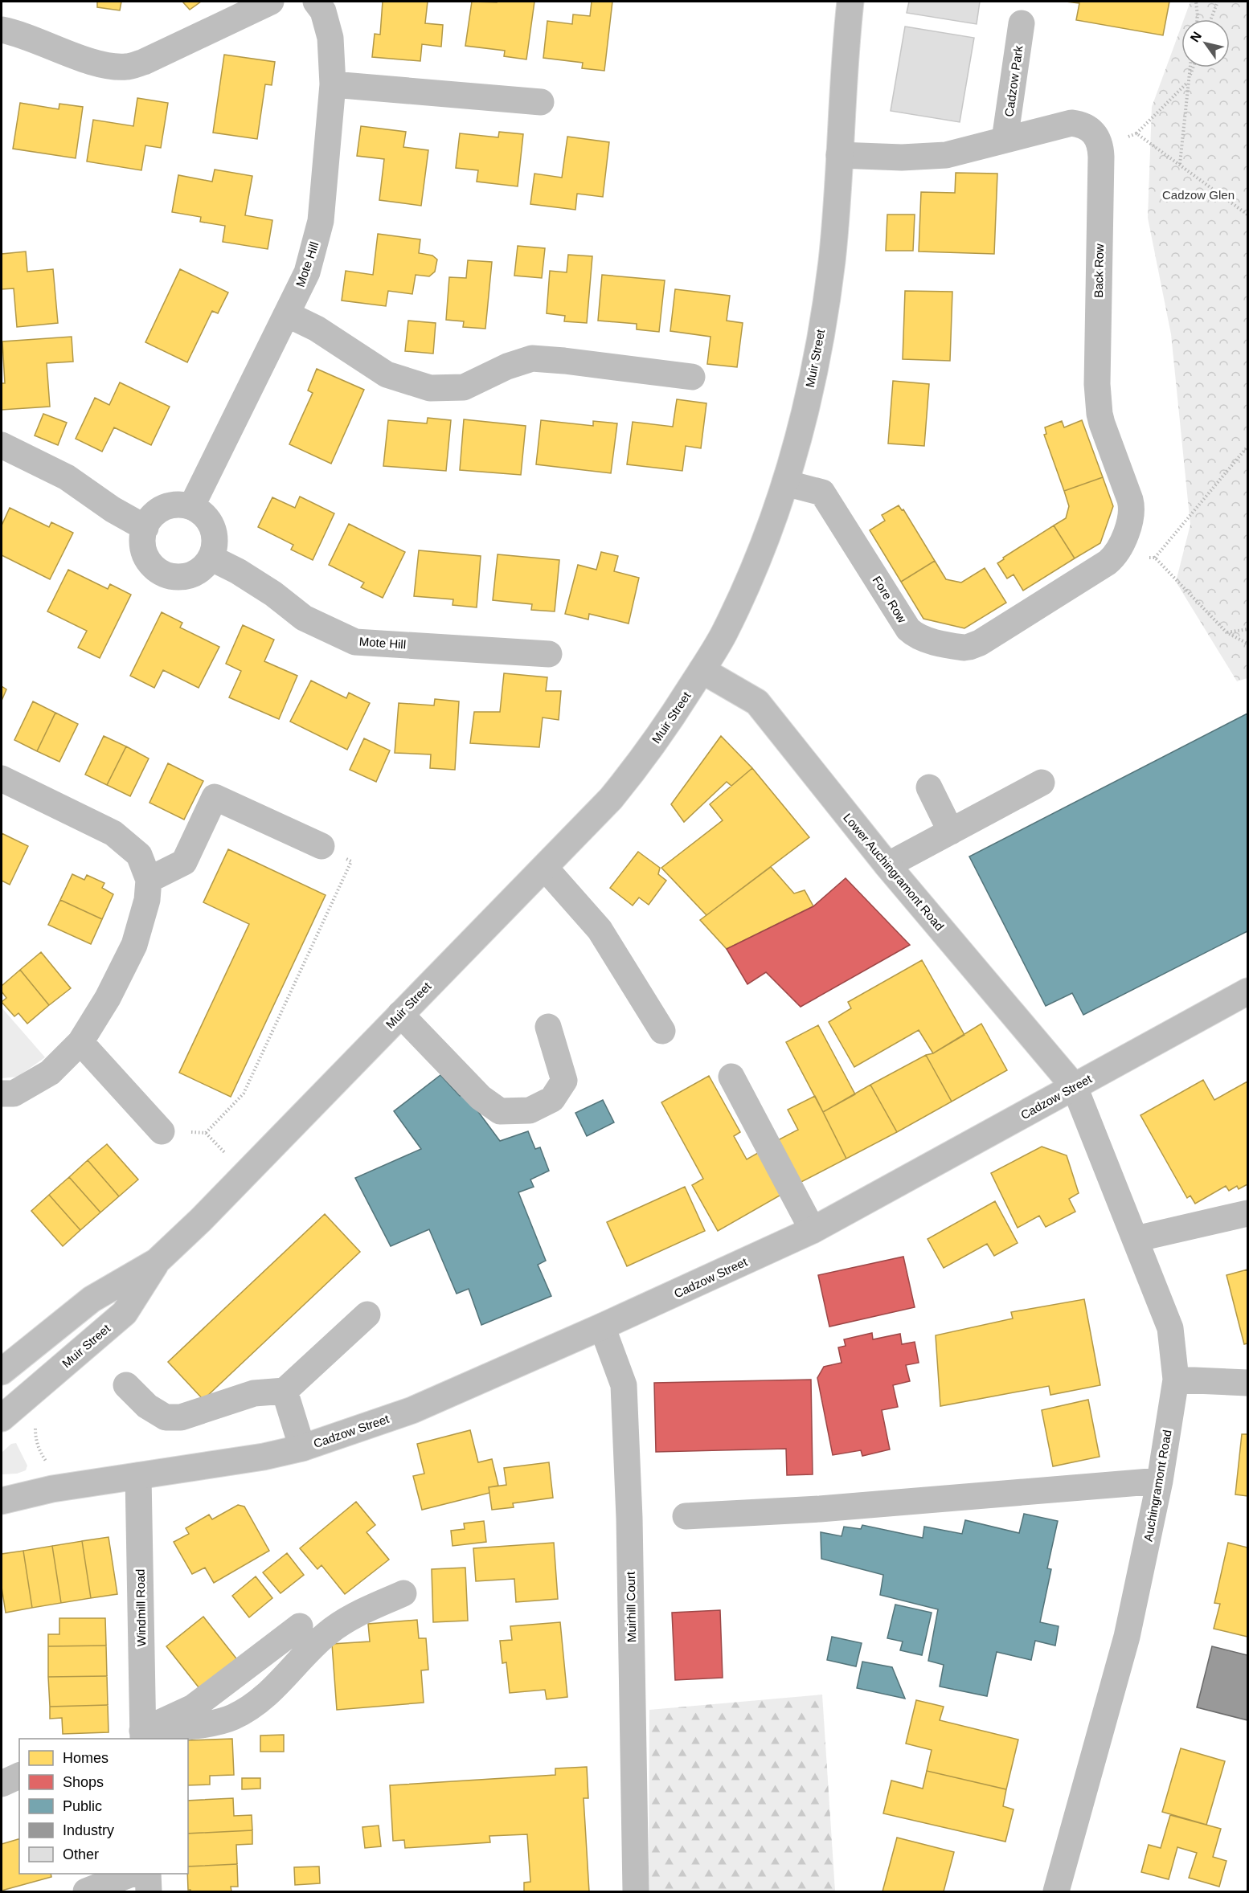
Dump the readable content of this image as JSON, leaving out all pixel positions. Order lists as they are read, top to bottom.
{
  "streets": {
    "street": [
      "Cadzow Park",
      "Mote Hill",
      "Back Row",
      "Muir Street",
      "Fore Row",
      "Lower Auchingramont Road",
      "Cadzow Street",
      "Auchingramont Road",
      "Muirhill Court",
      "Windmill Road"
    ]
  },
  "crossings": [
    ["Back Row", "Fore Row"],
    ["Muir Street", "Fore Row"],
    ["Muir Street", "Lower Auchingramont Road"],
    ["Lower Auchingramont Road", "Cadzow Street"],
    ["Lower Auchingramont Road", "Auchingramont Road"],
    ["Cadzow Street", "Auchingramont Road"],
    ["Cadzow Street", "Muirhill Court"],
    ["Cadzow Street", "Windmill Road"]
  ],
  "parks": ["Cadzow Glen"],
  "legend": [
    "Homes",
    "Shops",
    "Public",
    "Industry",
    "Other"
  ],
  "north": "top left"
}
